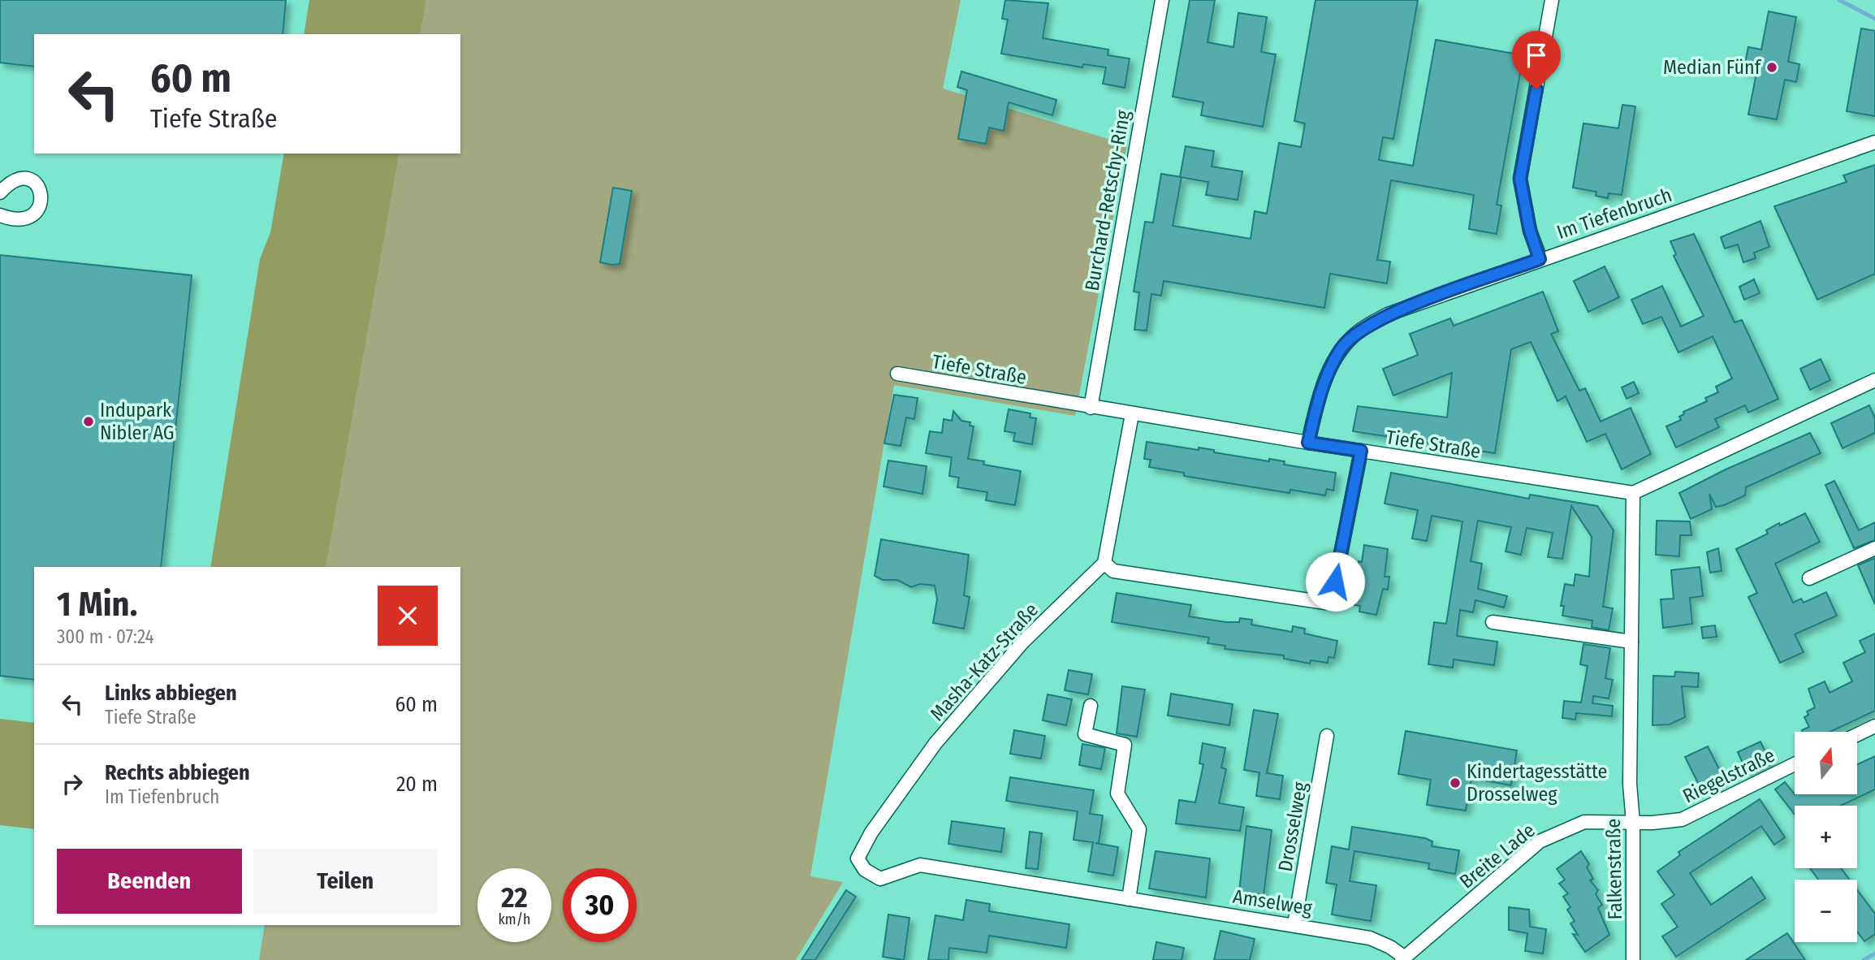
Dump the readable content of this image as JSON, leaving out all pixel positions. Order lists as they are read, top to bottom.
{
  "streets": {
    "street": [
      "Burchard-Retschy-Ring",
      "Im Tiefenbruch",
      "Tiefe Straße",
      "Masha-Katz-Straße",
      "Riegelstraße",
      "Drosselweg",
      "Breite Lade",
      "Falkenstraße",
      "Amselweg"
    ]
  },
  "crossings": [
    ["Burchard-Retschy-Ring", "Tiefe Straße"],
    ["Im Tiefenbruch", "Tiefe Straße"],
    ["Tiefe Straße", "Falkenstraße"],
    ["Masha-Katz-Straße", "Amselweg"],
    ["Riegelstraße", "Breite Lade"],
    ["Riegelstraße", "Falkenstraße"],
    ["Drosselweg", "Amselweg"],
    ["Breite Lade", "Falkenstraße"],
    ["Breite Lade", "Amselweg"]
  ],
  "places": ["Median Fünf", "Indupark Nibler AG", "Kindertagesstätte Drosselweg"],
  "north": "top",
  "page": {
    "turn": ["60 m", "Tiefe Straße"],
    "heading": ["1 Min.", "300 m · 07:24"],
    "list": [
      {
        "name": "Links abbiegen",
        "note": "Tiefe Straße",
        "value": "60 m"
      },
      {
        "name": "Rechts abbiegen",
        "note": "Im Tiefenbruch",
        "value": "20 m"
      }
    ],
    "map_buttons": ["+", "−"],
    "buttons": ["Beenden", "Teilen"],
    "speed": "22 km/h",
    "limit": "30"
  }
}
